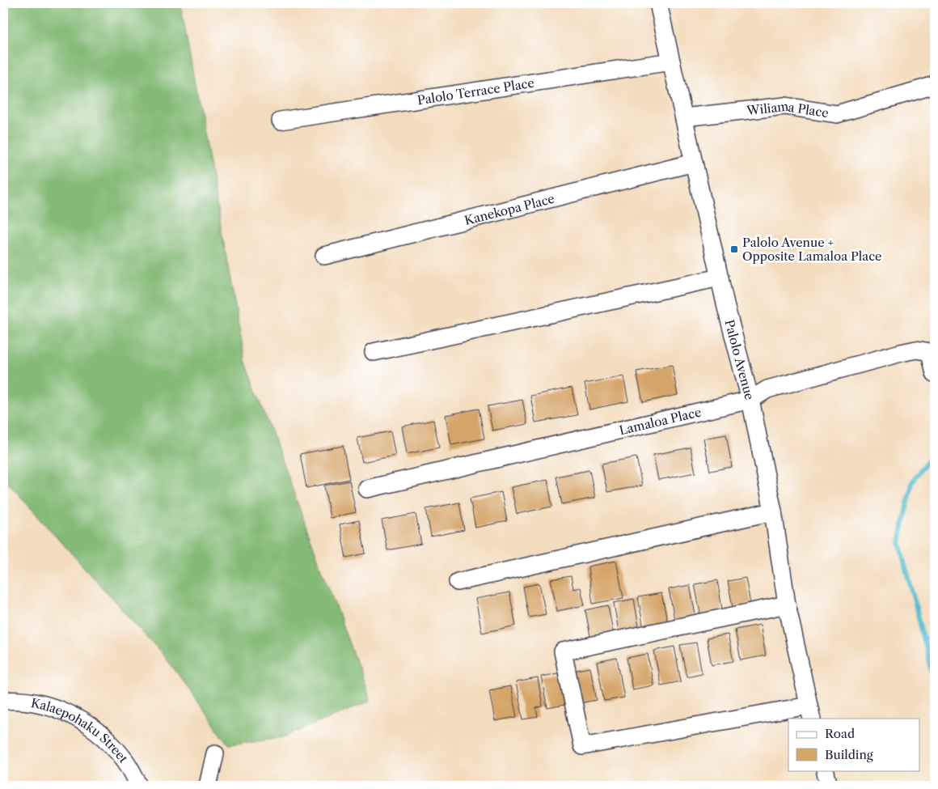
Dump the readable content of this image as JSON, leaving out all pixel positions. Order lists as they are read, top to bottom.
{
  "streets": {
    "street": [
      "Palolo Terrace Place",
      "Wiliama Place",
      "Kanekopa Place",
      "Palolo Avenue",
      "Lamaloa Place",
      "Kalaepohaku Street"
    ]
  },
  "crossings": [
    ["Palolo Terrace Place", "Palolo Avenue"],
    ["Wiliama Place", "Palolo Avenue"],
    ["Kanekopa Place", "Palolo Avenue"],
    ["Palolo Avenue", "Lamaloa Place"]
  ],
  "places": {
    "transit": ["Palolo Avenue + Opposite Lamaloa Place"]
  },
  "legend": ["Road", "Building"]
}
